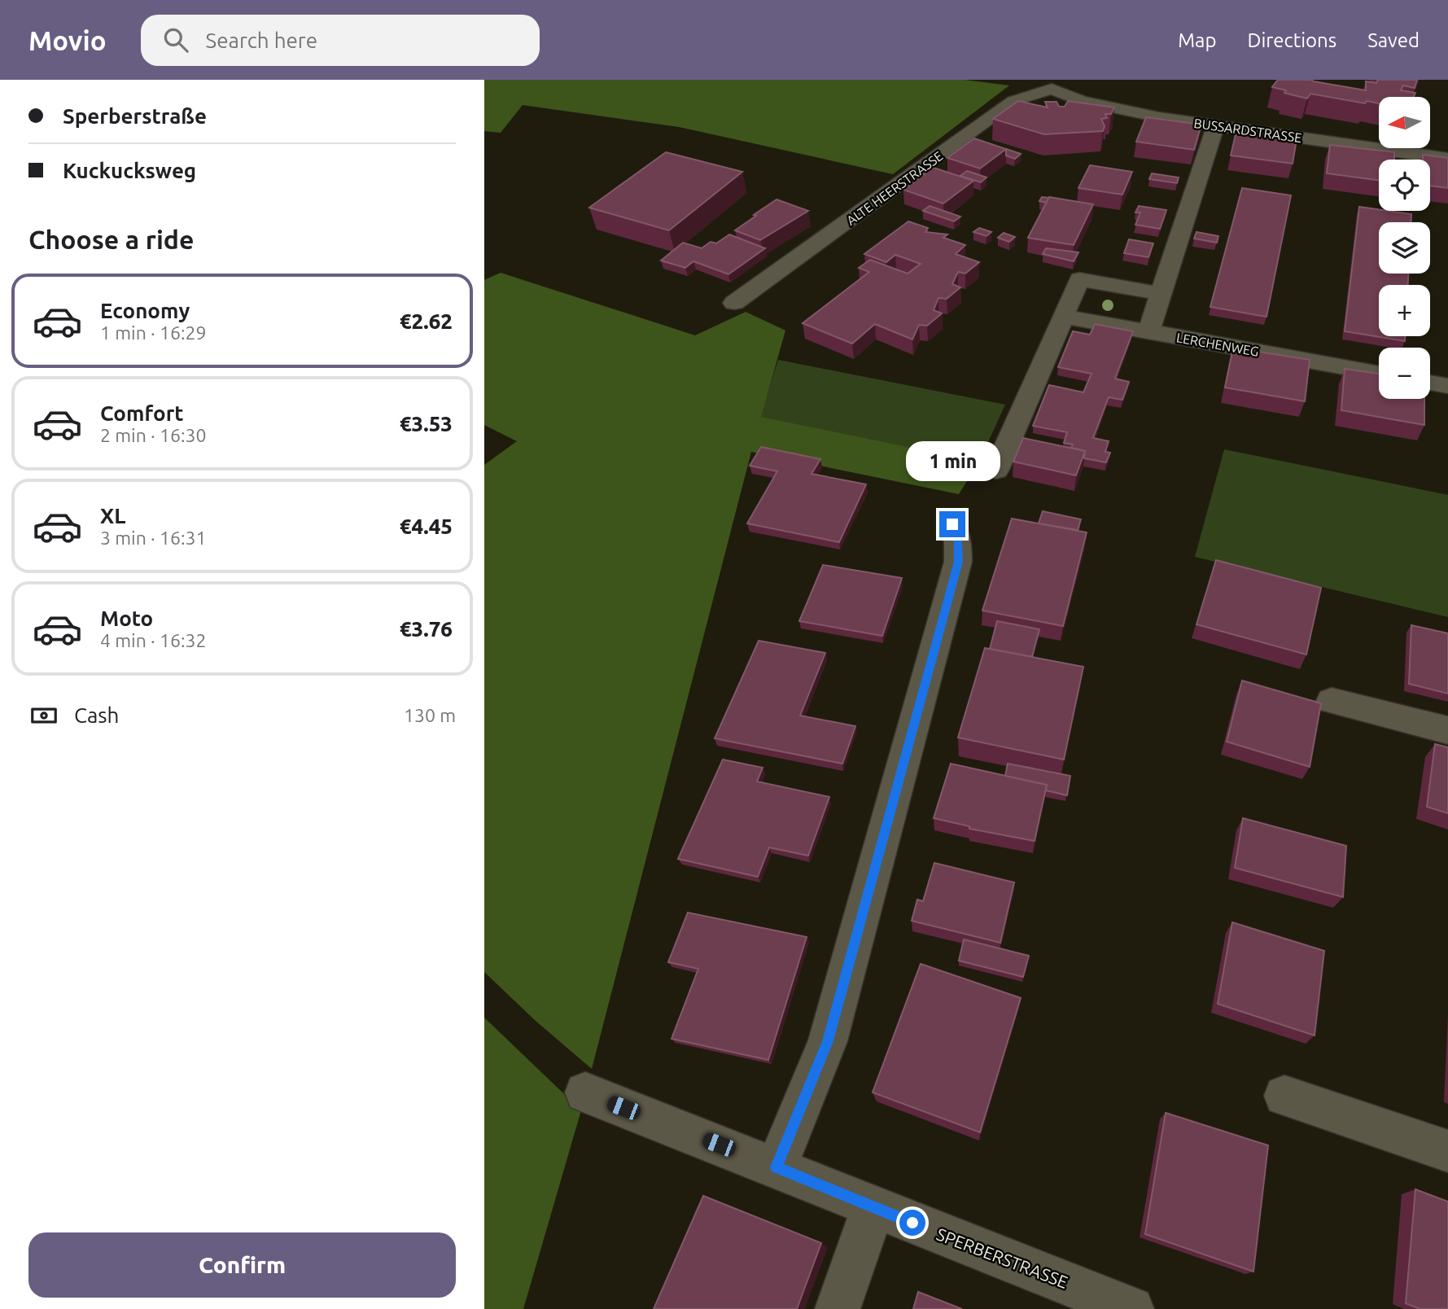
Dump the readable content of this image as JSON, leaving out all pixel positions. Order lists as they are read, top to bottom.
{
  "streets": {
    "street": [
      "BUSSARDSTRASSE",
      "ALTE HEERSTRASSE",
      "LERCHENWEG",
      "SPERBERSTRASSE"
    ]
  },
  "crossings": [
    ["BUSSARDSTRASSE", "ALTE HEERSTRASSE"]
  ],
  "north": "left",
  "page": {
    "header": "Movio",
    "search": "Search here",
    "nav": ["Map", "Directions", "Saved"],
    "banner": ["Sperberstraße", "Kuckucksweg"],
    "map_buttons": ["+", "−"],
    "heading": "Choose a ride",
    "list": [
      {
        "name": "Economy",
        "note": "1 min · 16:29",
        "value": "€2.62"
      },
      {
        "name": "Comfort",
        "note": "2 min · 16:30",
        "value": "€3.53"
      },
      {
        "name": "XL",
        "note": "3 min · 16:31",
        "value": "€4.45"
      },
      {
        "name": "Moto",
        "note": "4 min · 16:32",
        "value": "€3.76"
      }
    ],
    "bubble": "1 min",
    "pay": ["Cash", "130 m"],
    "buttons": "Confirm"
  }
}
